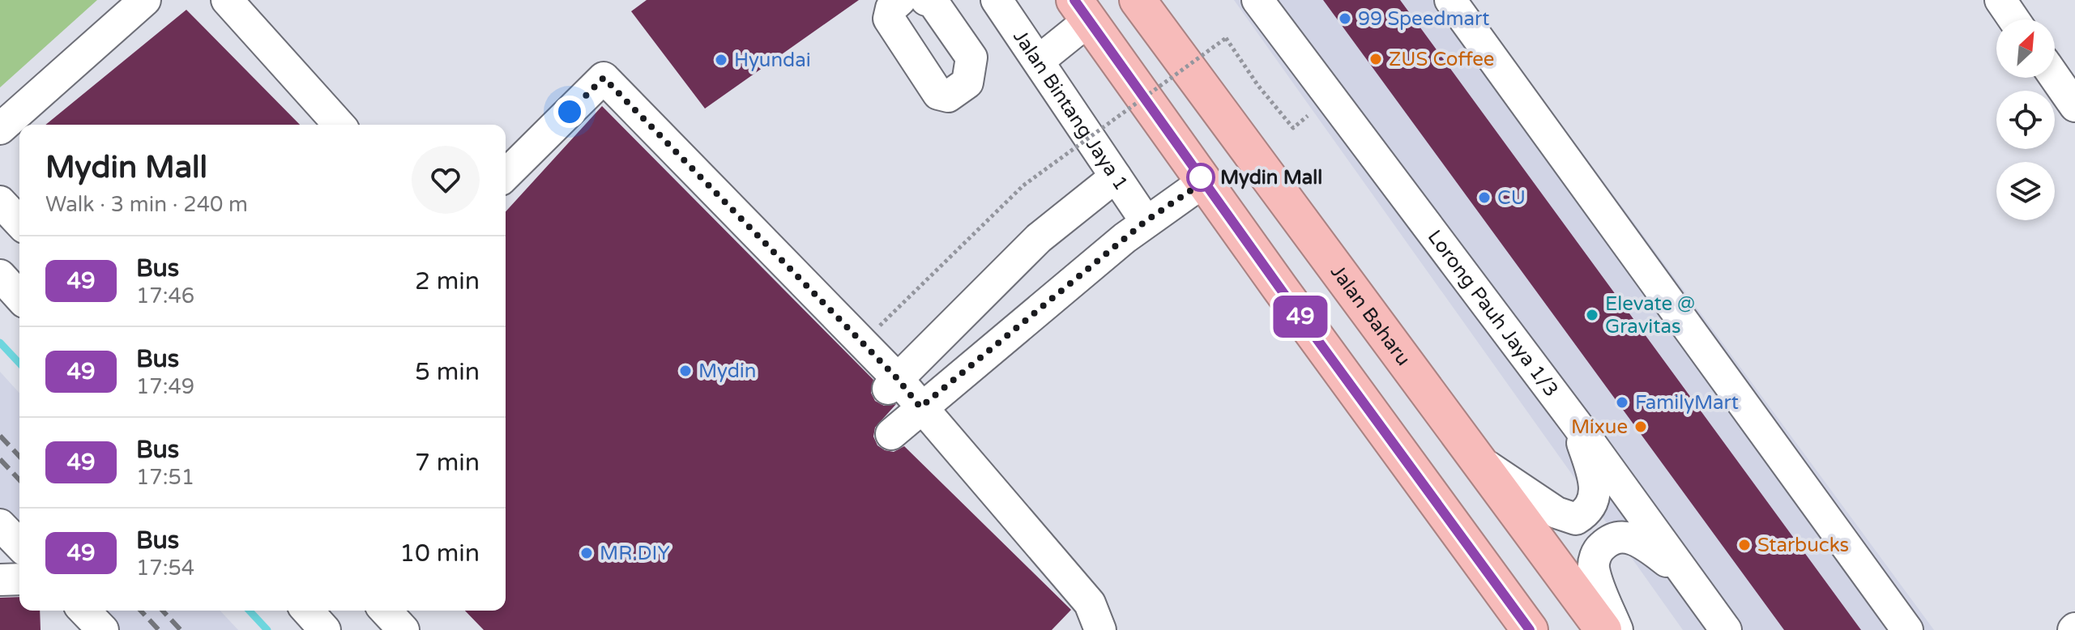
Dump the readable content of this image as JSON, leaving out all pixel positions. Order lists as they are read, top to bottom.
{
  "streets": {
    "highway": ["Jalan Baharu"],
    "street": ["Jalan Bintang Jaya 1", "Lorong Pauh Jaya 1/3"]
  },
  "places": [
    "99 Speedmart",
    "ZUS Coffee",
    "Hyundai",
    "Mydin Mall",
    "CU",
    "Elevate @ Gravitas",
    "Mydin",
    "FamilyMart",
    "Mixue",
    "Starbucks",
    "MR.DIY"
  ],
  "lines": ["bus line 49"],
  "north": "top right",
  "page": {
    "on_map": "49",
    "heading": ["Mydin Mall", "Walk · 3 min · 240 m"],
    "list": [
      {
        "mark": "49",
        "name": "Bus",
        "note": "17:46",
        "value": "2 min"
      },
      {
        "mark": "49",
        "name": "Bus",
        "note": "17:49",
        "value": "5 min"
      },
      {
        "mark": "49",
        "name": "Bus",
        "note": "17:51",
        "value": "7 min"
      },
      {
        "mark": "49",
        "name": "Bus",
        "note": "17:54",
        "value": "10 min"
      }
    ]
  }
}
